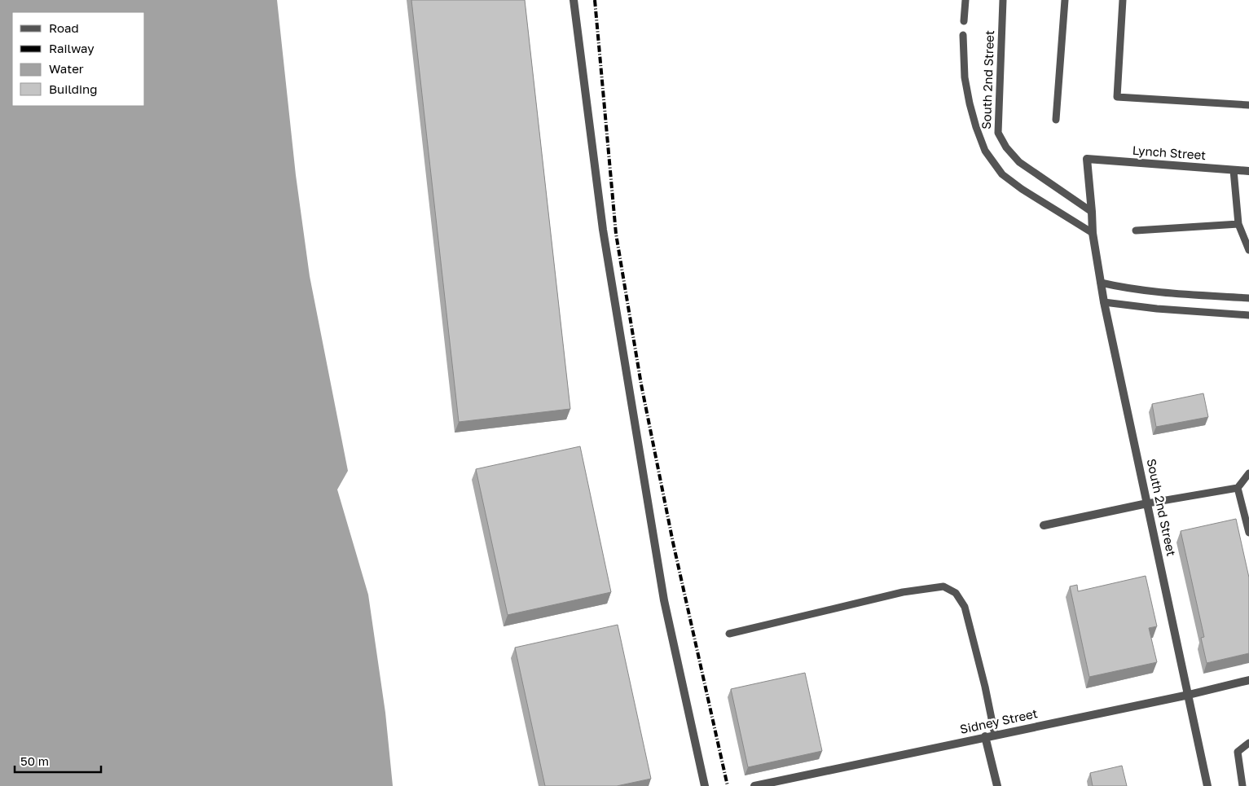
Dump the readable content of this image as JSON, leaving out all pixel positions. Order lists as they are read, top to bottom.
{
  "streets": {
    "street": ["South 2nd Street", "Lynch Street", "Sidney Street"]
  },
  "crossings": [
    ["South 2nd Street", "Lynch Street"],
    ["South 2nd Street", "Sidney Street"]
  ],
  "legend": [
    "Road",
    "Railway",
    "Water",
    "Building"
  ],
  "scale_bar": "50 m"
}
